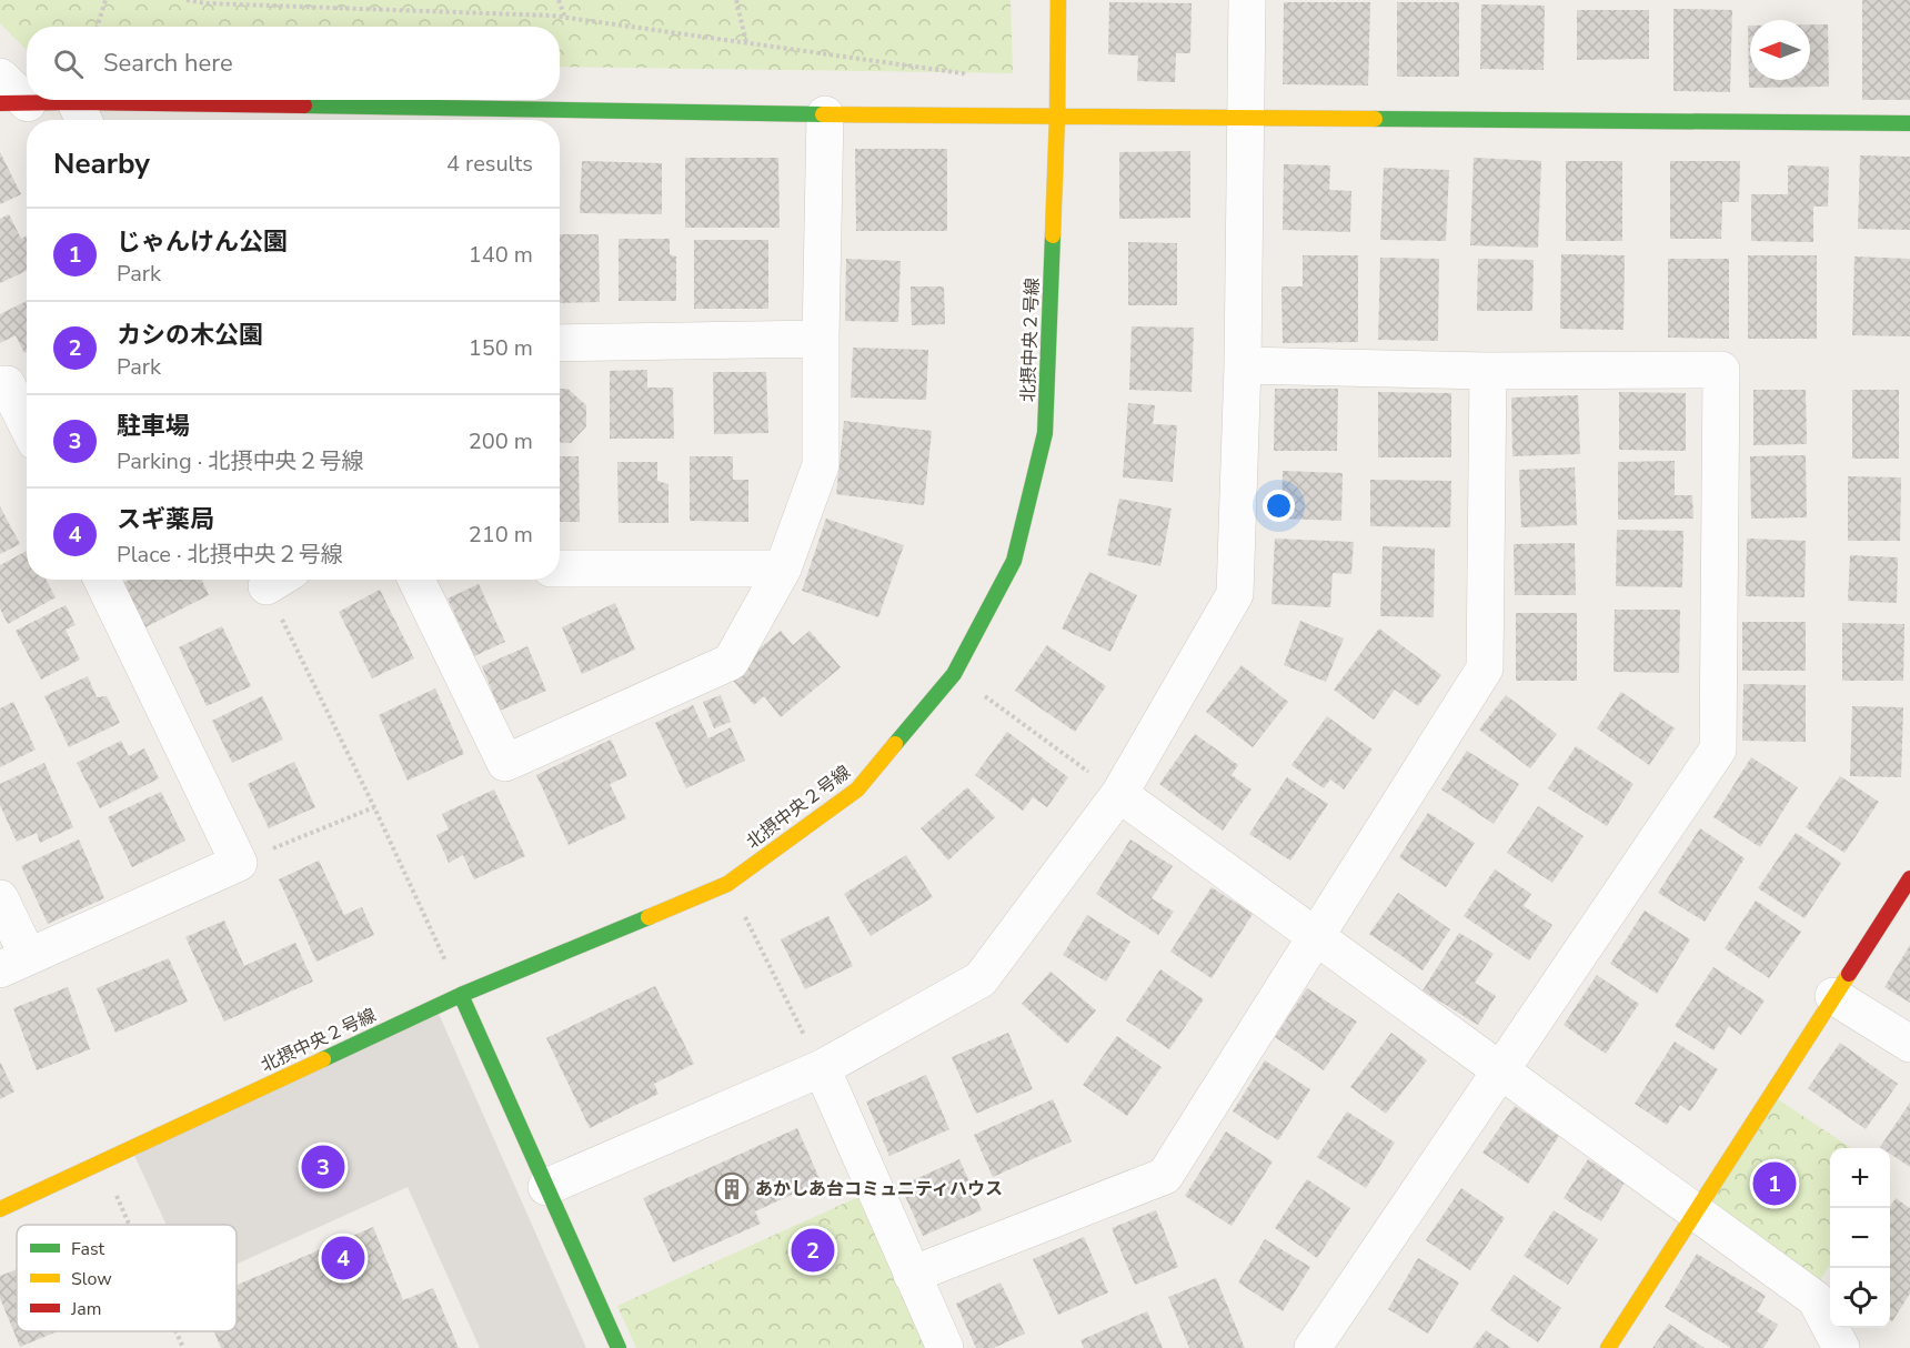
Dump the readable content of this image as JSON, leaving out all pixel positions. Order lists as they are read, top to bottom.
{
  "streets": {
    "street": ["北摂中央２号線"]
  },
  "places": {
    "building": ["あかしあ台コミュニティハウス"]
  },
  "legend": ["Fast", "Slow", "Jam"],
  "north": "left",
  "page": {
    "search": "Search here",
    "heading": ["Nearby", "4 results"],
    "list": [
      {
        "mark": "1",
        "name": "じゃんけん公園",
        "note": "Park",
        "value": "140 m"
      },
      {
        "mark": "2",
        "name": "カシの木公園",
        "note": "Park",
        "value": "150 m"
      },
      {
        "mark": "3",
        "name": "駐車場",
        "note": "Parking · 北摂中央２号線",
        "value": "200 m"
      },
      {
        "mark": "4",
        "name": "スギ薬局",
        "note": "Place · 北摂中央２号線",
        "value": "210 m"
      }
    ],
    "pins": [
      "3",
      "1",
      "2",
      "4"
    ],
    "map_buttons": ["+", "−"]
  }
}
